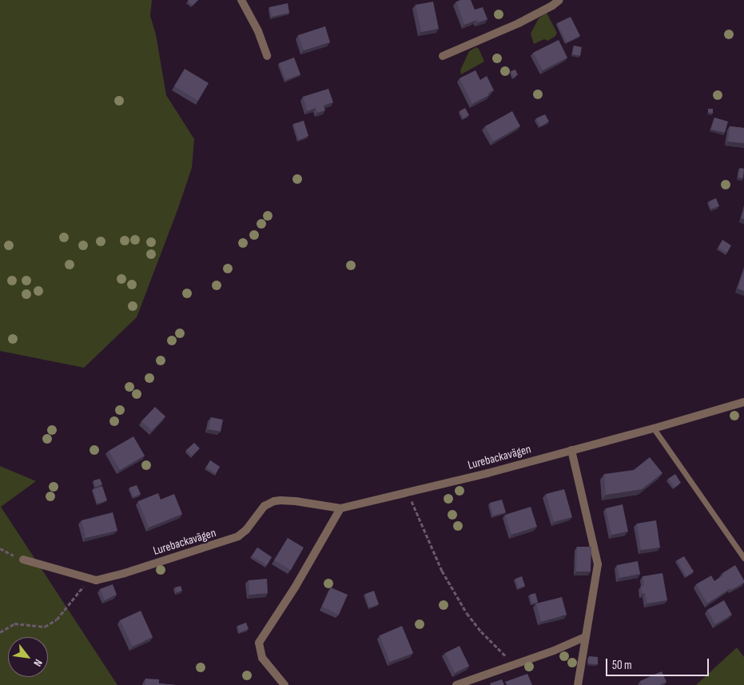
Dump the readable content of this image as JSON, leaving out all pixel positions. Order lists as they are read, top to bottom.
{
  "streets": {
    "street": ["Lurebackavägen"]
  },
  "scale_bar": "50 m",
  "north": "bottom right"
}
